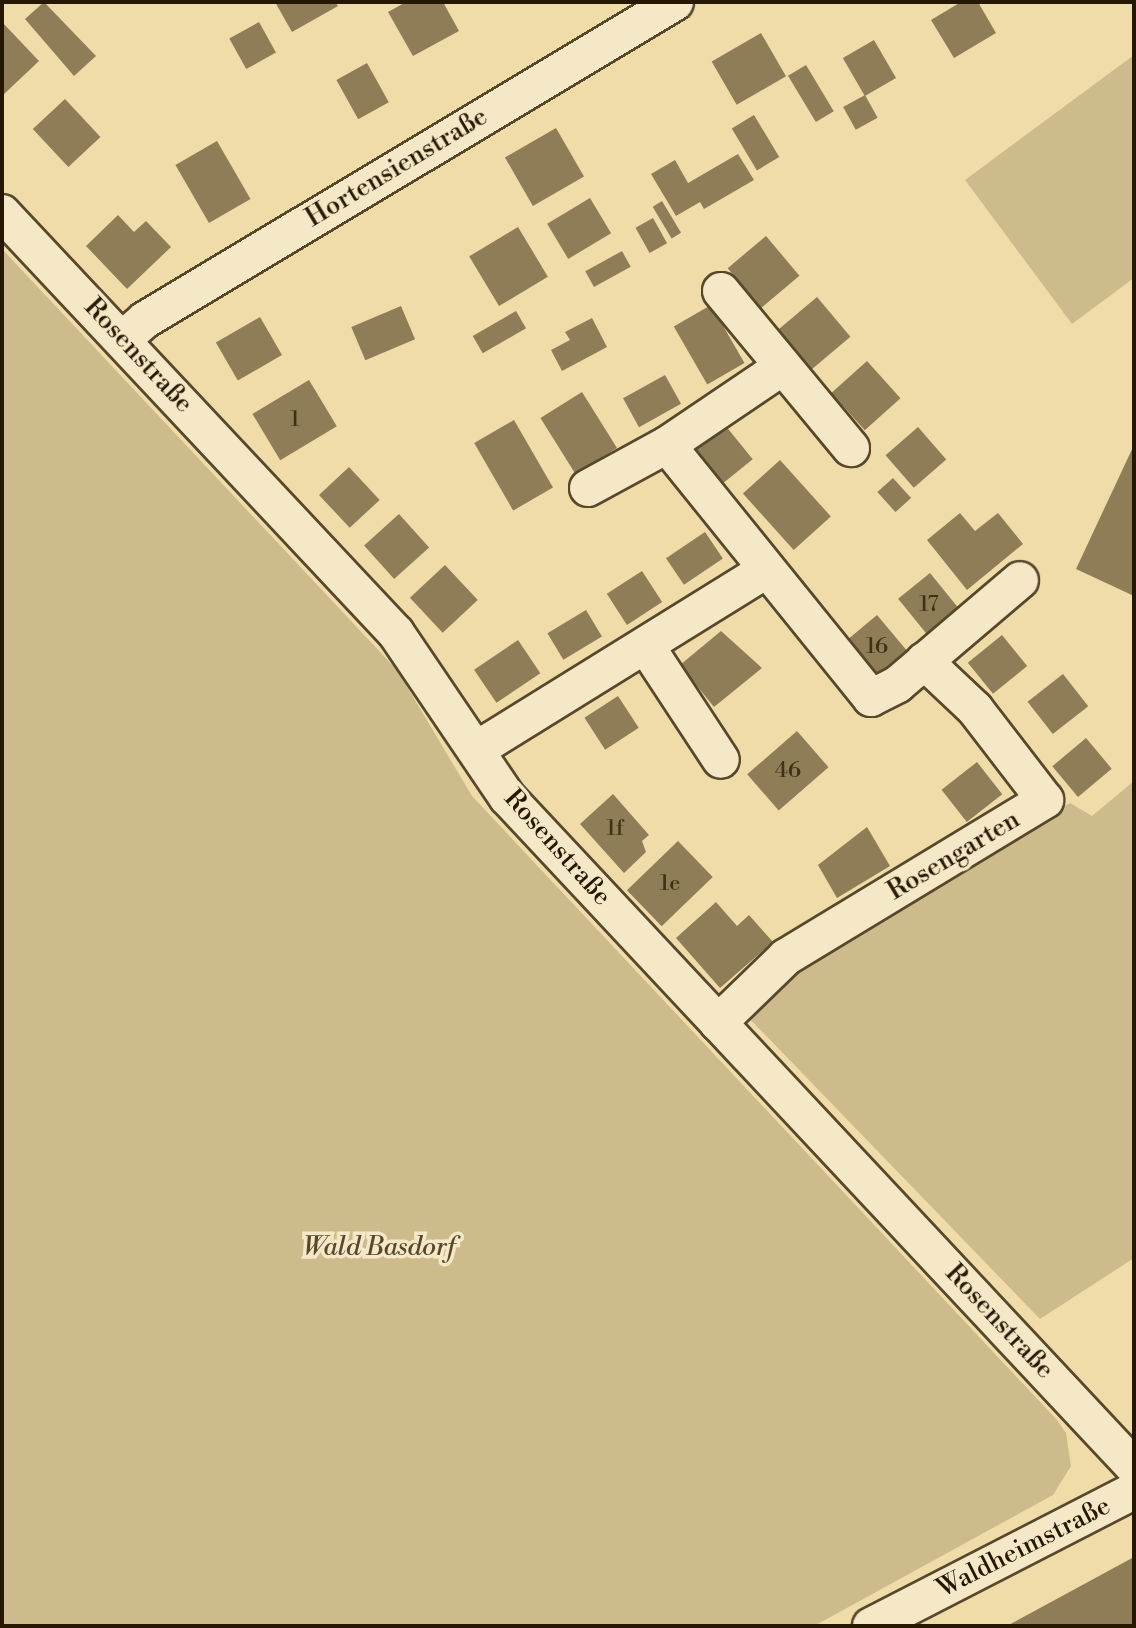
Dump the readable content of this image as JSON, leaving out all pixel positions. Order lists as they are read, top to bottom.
{
  "streets": {
    "street": [
      "Hortensienstraße",
      "Rosenstraße",
      "Rosengarten",
      "Waldheimstraße"
    ]
  },
  "crossings": [
    ["Hortensienstraße", "Rosenstraße"],
    ["Rosenstraße", "Rosengarten"]
  ],
  "parks": ["Wald Basdorf"],
  "house_numbers": [
    "1",
    "17",
    "16",
    "46",
    "1f",
    "1e"
  ]
}
